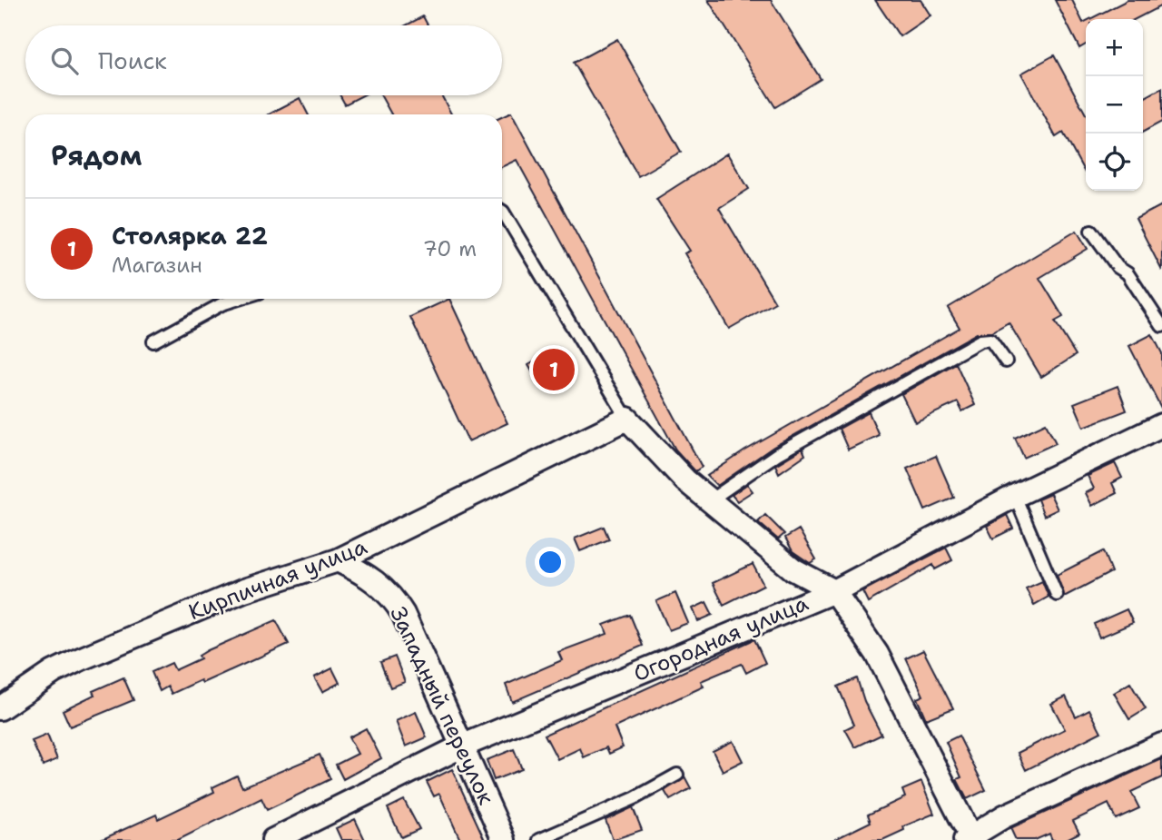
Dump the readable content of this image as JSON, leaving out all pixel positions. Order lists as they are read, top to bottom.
{
  "streets": {
    "street": ["Кирпичная улица", "Огородная улица", "Западный переулок"]
  },
  "crossings": [
    ["Кирпичная улица", "Западный переулок"],
    ["Огородная улица", "Западный переулок"]
  ],
  "page": {
    "map_buttons": ["+", "−"],
    "search": "Поиск",
    "heading": "Рядом",
    "list": [
      {
        "mark": "1",
        "name": "Столярка 22",
        "note": "Магазин",
        "value": "70 m"
      }
    ],
    "pins": "1"
  }
}
